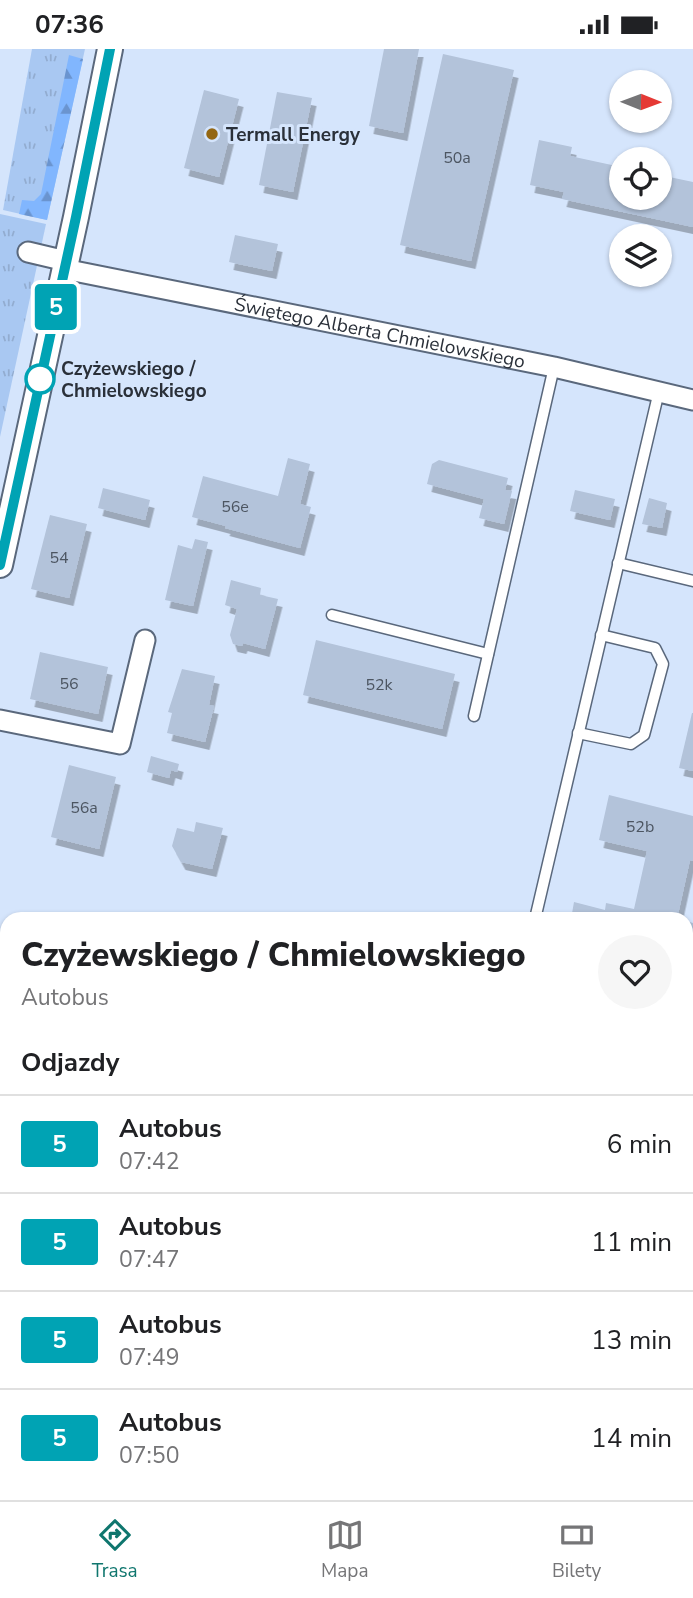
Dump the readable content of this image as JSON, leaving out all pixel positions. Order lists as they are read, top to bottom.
{
  "streets": {
    "street": ["Świętego Alberta Chmielowskiego"]
  },
  "places": ["Termall Energy", "Czyżewskiego / Chmielowskiego"],
  "lines": ["bus line 5"],
  "house_numbers": [
    "50a",
    "56e",
    "54",
    "56",
    "52k",
    "56a",
    "52b"
  ],
  "north": "right",
  "page": {
    "status": "07:36",
    "on_map": "5",
    "heading": [
      ["Czyżewskiego / Chmielowskiego", "Autobus"],
      "Odjazdy"
    ],
    "list": [
      {
        "mark": "5",
        "name": "Autobus",
        "note": "07:42",
        "value": "6 min"
      },
      {
        "mark": "5",
        "name": "Autobus",
        "note": "07:47",
        "value": "11 min"
      },
      {
        "mark": "5",
        "name": "Autobus",
        "note": "07:49",
        "value": "13 min"
      },
      {
        "mark": "5",
        "name": "Autobus",
        "note": "07:50",
        "value": "14 min"
      }
    ],
    "tabs": ["Trasa", "Mapa", "Bilety"]
  }
}
